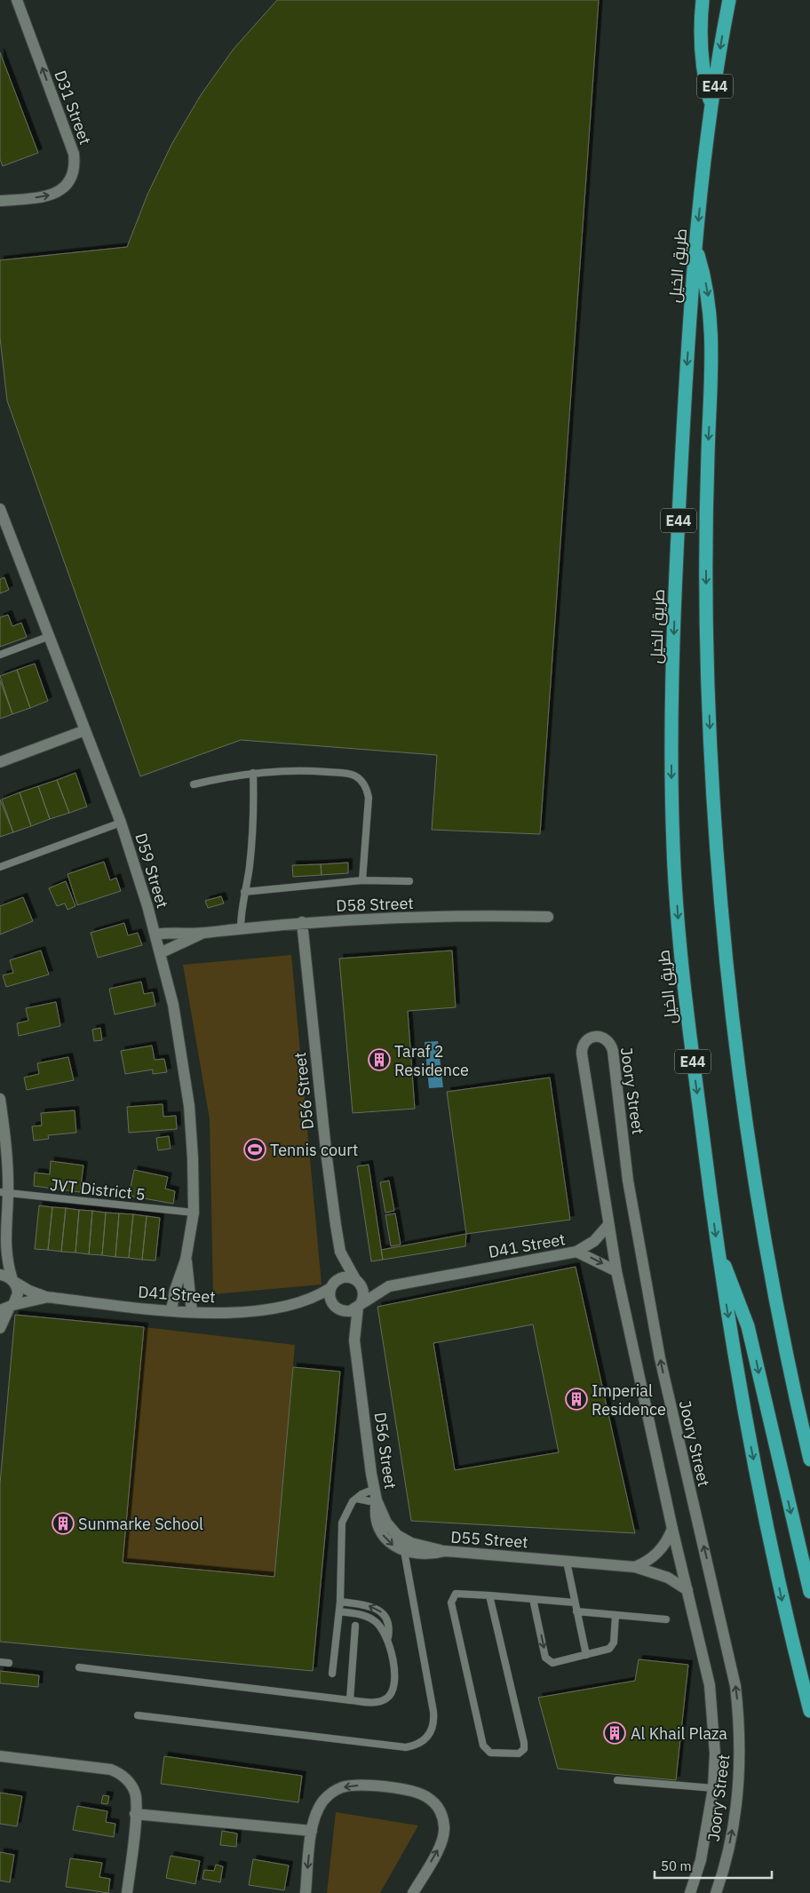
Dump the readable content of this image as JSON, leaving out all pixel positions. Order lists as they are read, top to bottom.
{
  "streets": {
    "highway": ["E44", "طريق الخيل"],
    "street": [
      "D31 Street",
      "D59 Street",
      "D58 Street",
      "D56 Street",
      "Joory Street",
      "D41 Street",
      "D55 Street"
    ],
    "lane": ["JVT District 5"]
  },
  "crossings": [
    ["D59 Street", "D58 Street"],
    ["D59 Street", "JVT District 5"],
    ["D59 Street", "D41 Street"],
    ["D58 Street", "D56 Street"],
    ["D56 Street", "D41 Street"],
    ["D56 Street", "D55 Street"],
    ["Joory Street", "D41 Street"],
    ["Joory Street", "D55 Street"]
  ],
  "places": {
    "building": [
      "Taraf 2 Residence",
      "Imperial Residence",
      "Sunmarke School",
      "Al Khail Plaza"
    ],
    "sports": ["Tennis court"]
  },
  "scale_bar": "50 m"
}
